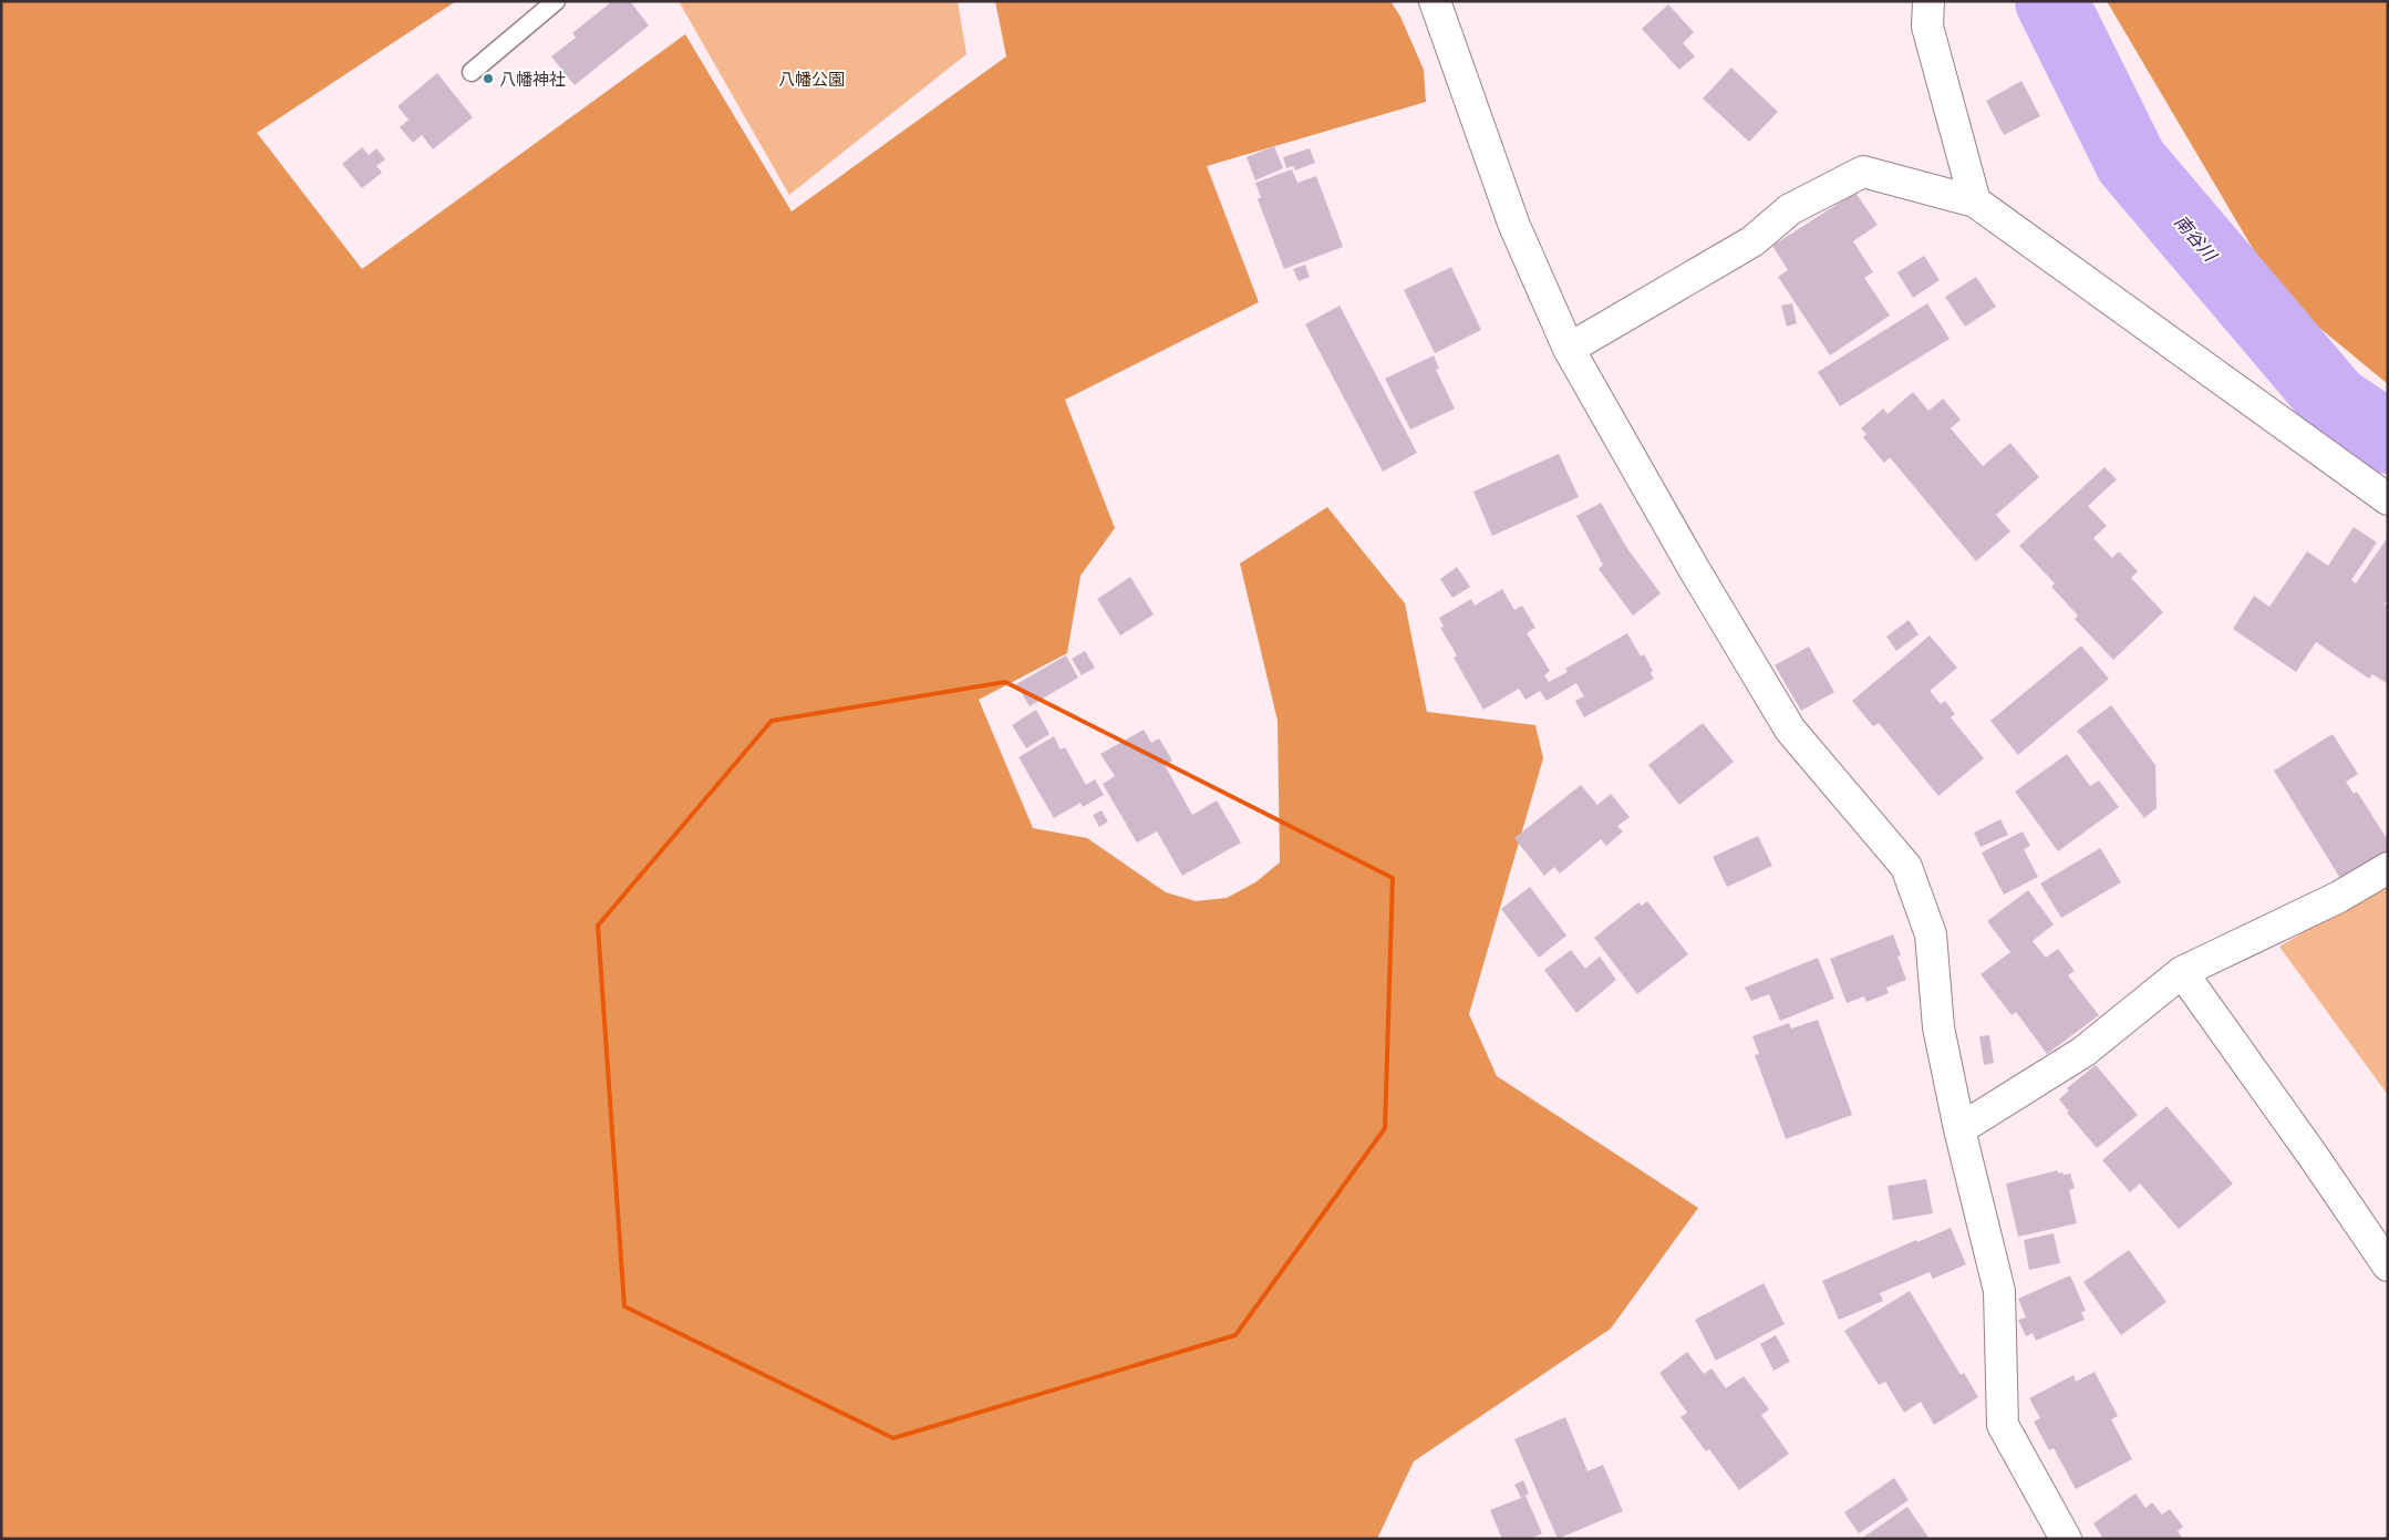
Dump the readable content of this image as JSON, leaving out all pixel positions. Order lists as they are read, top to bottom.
{
  "water": ["南谷川"],
  "parks": ["八幡公園"],
  "places": ["八幡神社"]
}
